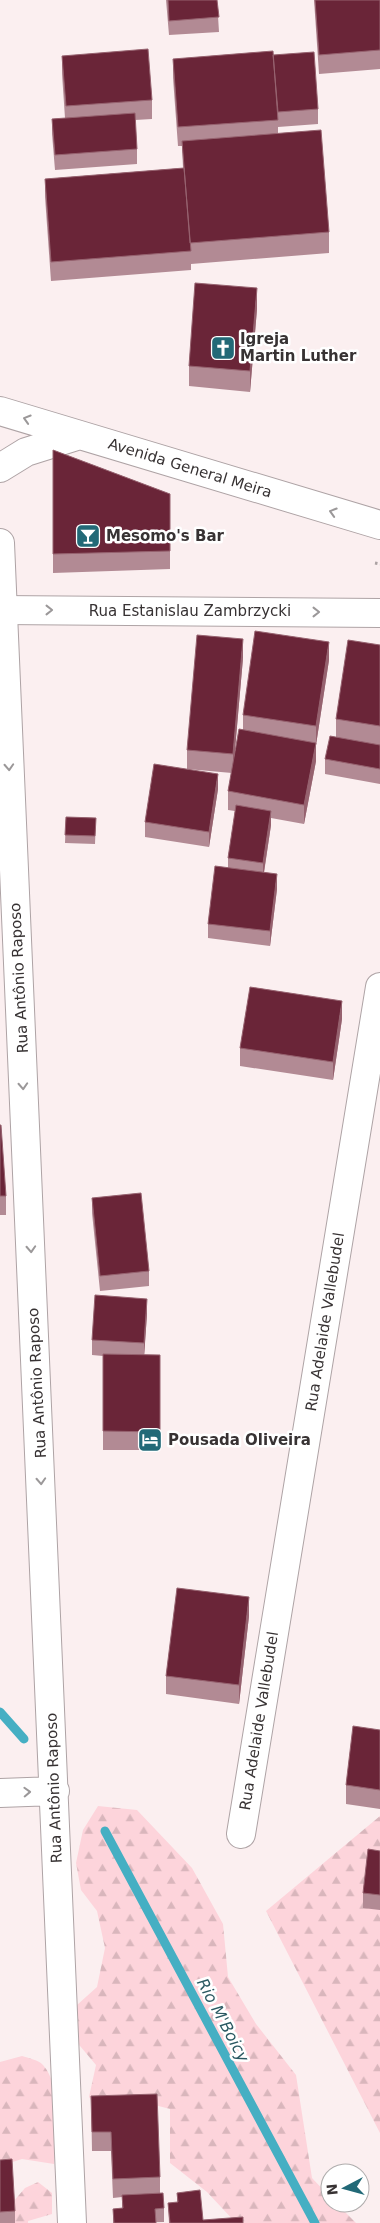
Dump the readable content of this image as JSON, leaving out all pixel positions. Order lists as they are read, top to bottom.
{
  "streets": {
    "street": [
      "Avenida General Meira",
      "Rua Estanislau Zambrzycki",
      "Rua Antônio Raposo",
      "Rua Adelaide Vallebudel"
    ]
  },
  "crossings": [
    ["Rua Estanislau Zambrzycki", "Rua Antônio Raposo"]
  ],
  "one_way": ["Avenida General Meira", "Rua Estanislau Zambrzycki", "Rua Antônio Raposo"],
  "water": ["Rio M'Boicy"],
  "places": {
    "church": ["Igreja Martin Luther"],
    "bar": ["Mesomo's Bar"],
    "hotel": ["Pousada Oliveira"]
  },
  "north": "left"
}
